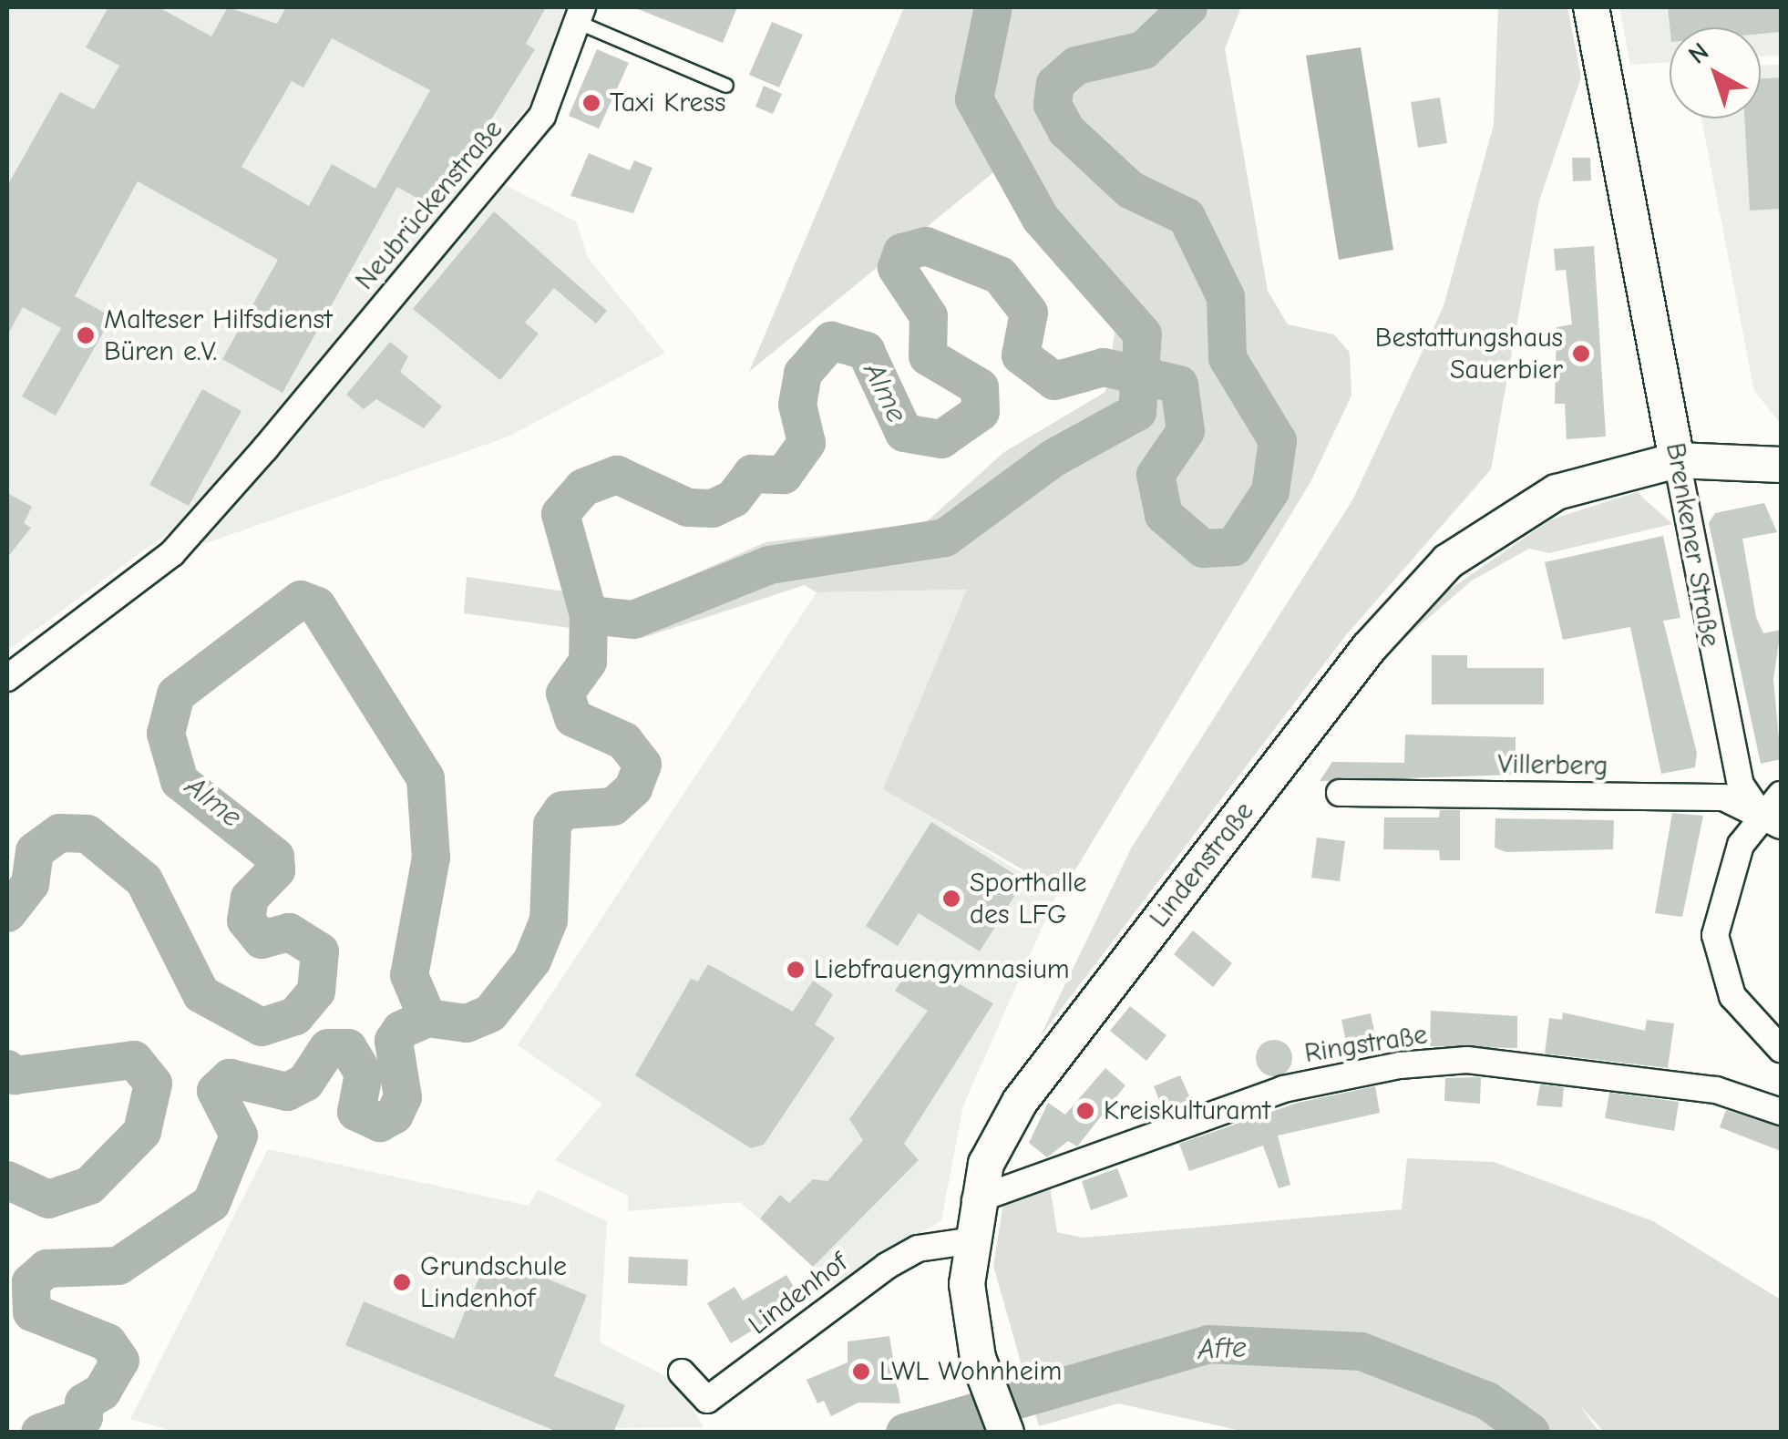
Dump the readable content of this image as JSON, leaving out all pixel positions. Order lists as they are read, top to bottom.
{
  "streets": {
    "main road": ["Brenkener Straße", "Lindenstraße"],
    "street": [
      "Neubrückenstraße",
      "Villerberg",
      "Ringstraße",
      "Lindenhof"
    ]
  },
  "crossings": [
    ["Brenkener Straße", "Villerberg"],
    ["Brenkener Straße", "Lindenstraße"],
    ["Lindenstraße", "Ringstraße"],
    ["Lindenstraße", "Lindenhof"]
  ],
  "water": ["Alme", "Afte"],
  "places": [
    "Taxi Kress",
    "Malteser Hilfsdienst Büren e.V.",
    "Bestattungshaus Sauerbier",
    "Sporthalle des LFG",
    "Liebfrauengymnasium",
    "Kreiskulturamt",
    "Grundschule Lindenhof",
    "LWL Wohnheim"
  ],
  "north": "top left"
}
